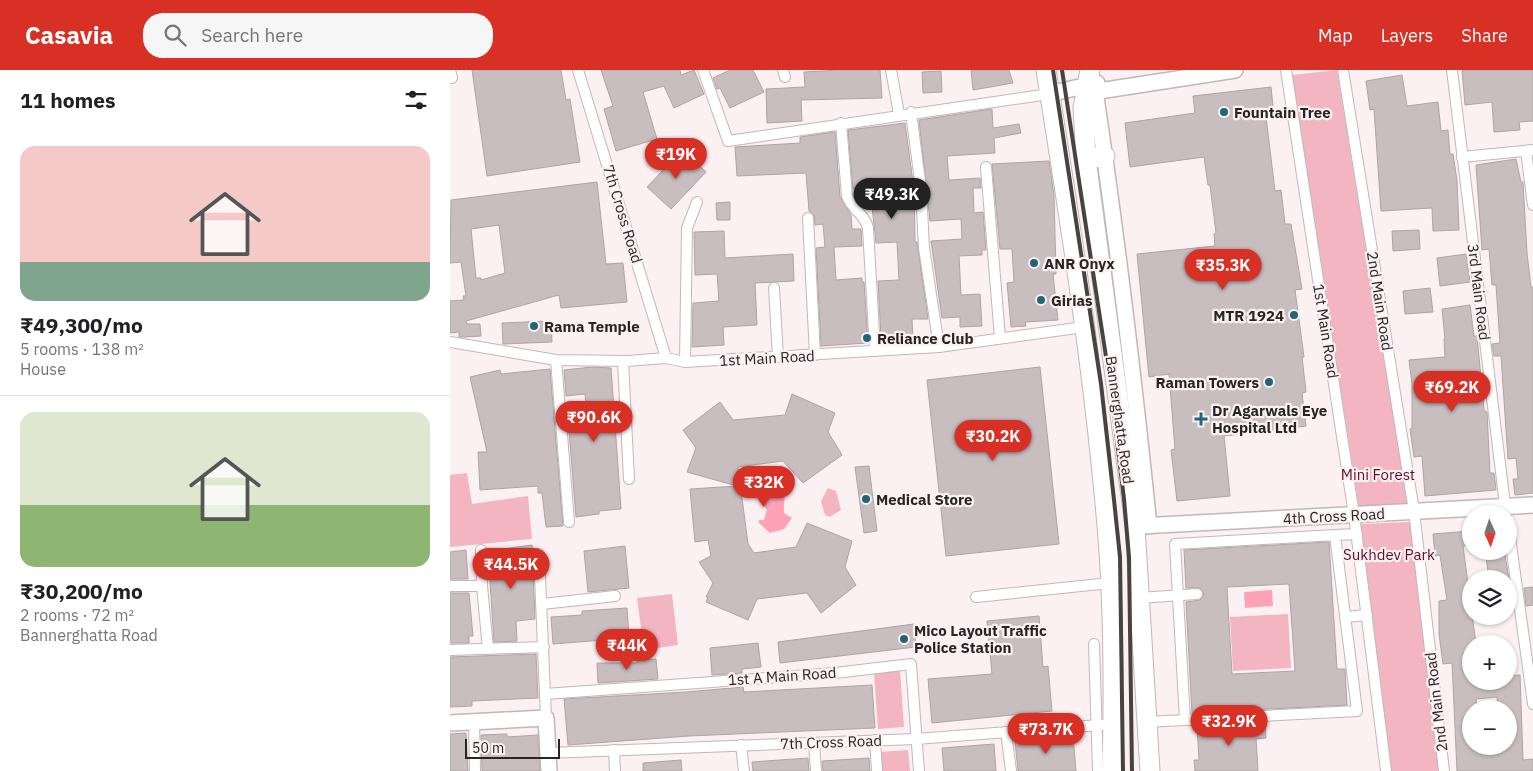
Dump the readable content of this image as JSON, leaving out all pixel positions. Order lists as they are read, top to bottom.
{
  "streets": {
    "highway": ["Bannerghatta Road"],
    "street": [
      "7th Cross Road",
      "3rd Main Road",
      "2nd Main Road",
      "1st Main Road",
      "4th Cross Road",
      "1st A Main Road"
    ]
  },
  "crossings": [
    ["7th Cross Road", "1st Main Road"],
    ["7th Cross Road", "Bannerghatta Road"],
    ["7th Cross Road", "1st A Main Road"],
    ["2nd Main Road", "4th Cross Road"],
    ["1st Main Road", "Bannerghatta Road"],
    ["1st Main Road", "4th Cross Road"],
    ["Bannerghatta Road", "4th Cross Road"]
  ],
  "parks": ["Mini Forest", "Sukhdev Park"],
  "places": {
    "other": [
      "Fountain Tree",
      "ANR Onyx",
      "Girias",
      "MTR 1924",
      "Rama Temple",
      "Reliance Club",
      "Raman Towers",
      "Medical Store",
      "Mico Layout Traffic Police Station"
    ],
    "health": ["Dr Agarwals Eye Hospital Ltd"]
  },
  "scale_bar": "50 m",
  "north": "bottom",
  "page": {
    "header": "Casavia",
    "search": "Search here",
    "nav": ["Map", "Layers", "Share"],
    "heading": "11 homes",
    "list": [
      {
        "name": "₹49,300/mo",
        "note": "5 rooms · 138 m² · House"
      },
      {
        "name": "₹30,200/mo",
        "note": "2 rooms · 72 m² · Bannerghatta Road"
      }
    ],
    "price": [
      "₹19K",
      "₹49.3K",
      "₹35.3K",
      "₹69.2K",
      "₹90.6K",
      "₹30.2K",
      "₹32K",
      "₹44.5K",
      "₹44K",
      "₹32.9K",
      "₹73.7K"
    ],
    "map_buttons": ["+", "−"],
    "scale": "50 m"
  }
}
